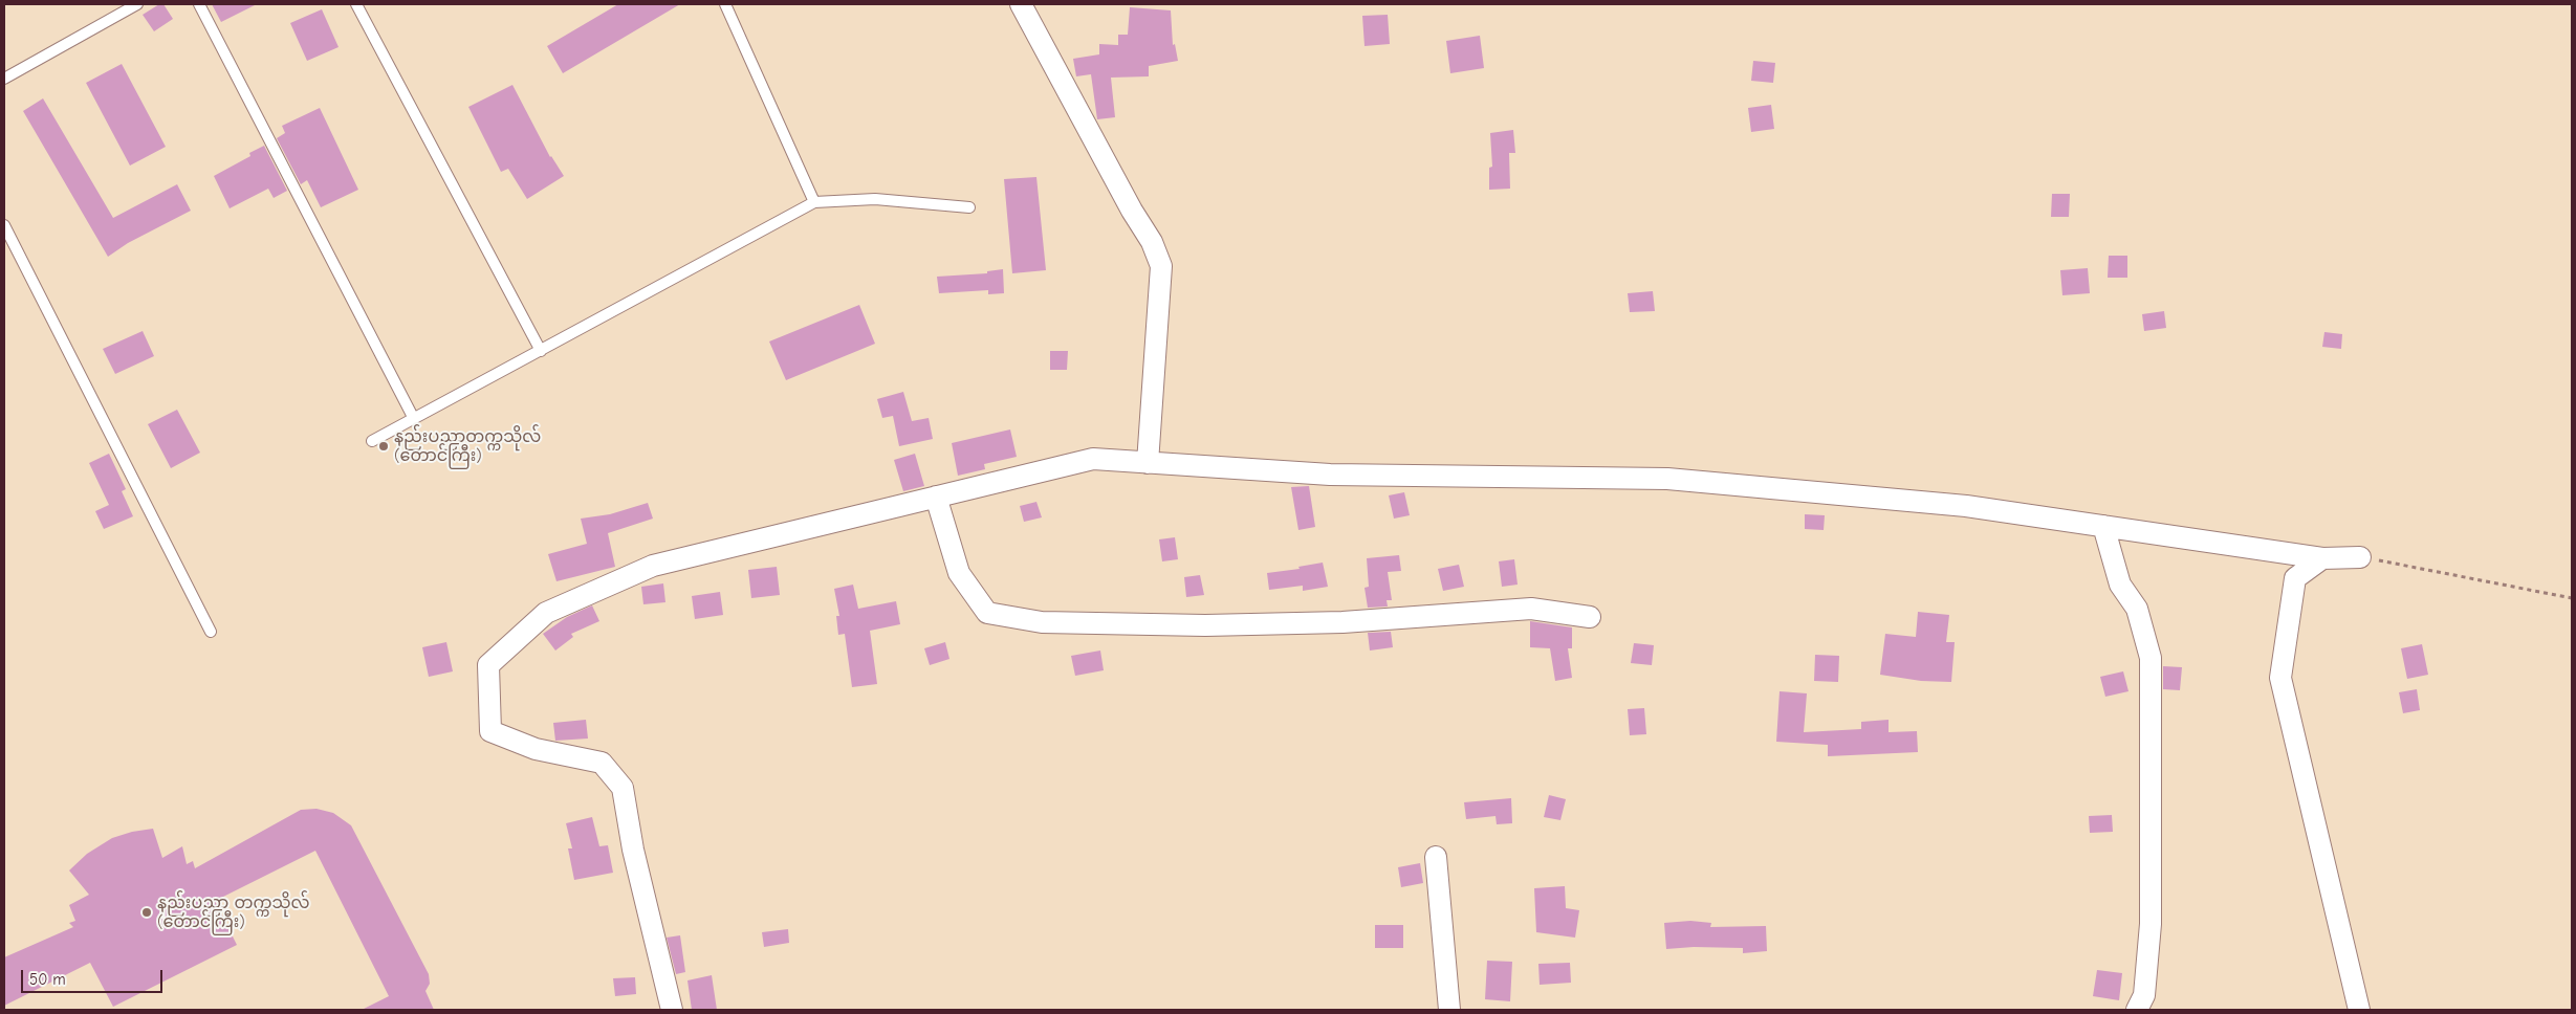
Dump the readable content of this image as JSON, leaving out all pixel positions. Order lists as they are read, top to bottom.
{
  "places": ["နည်းပညာတက္ကသိုလ် (တောင်ကြီး)", "နည်းပညာ တက္ကသိုလ် (တောင်ကြီး)"],
  "scale_bar": "50 m"
}
